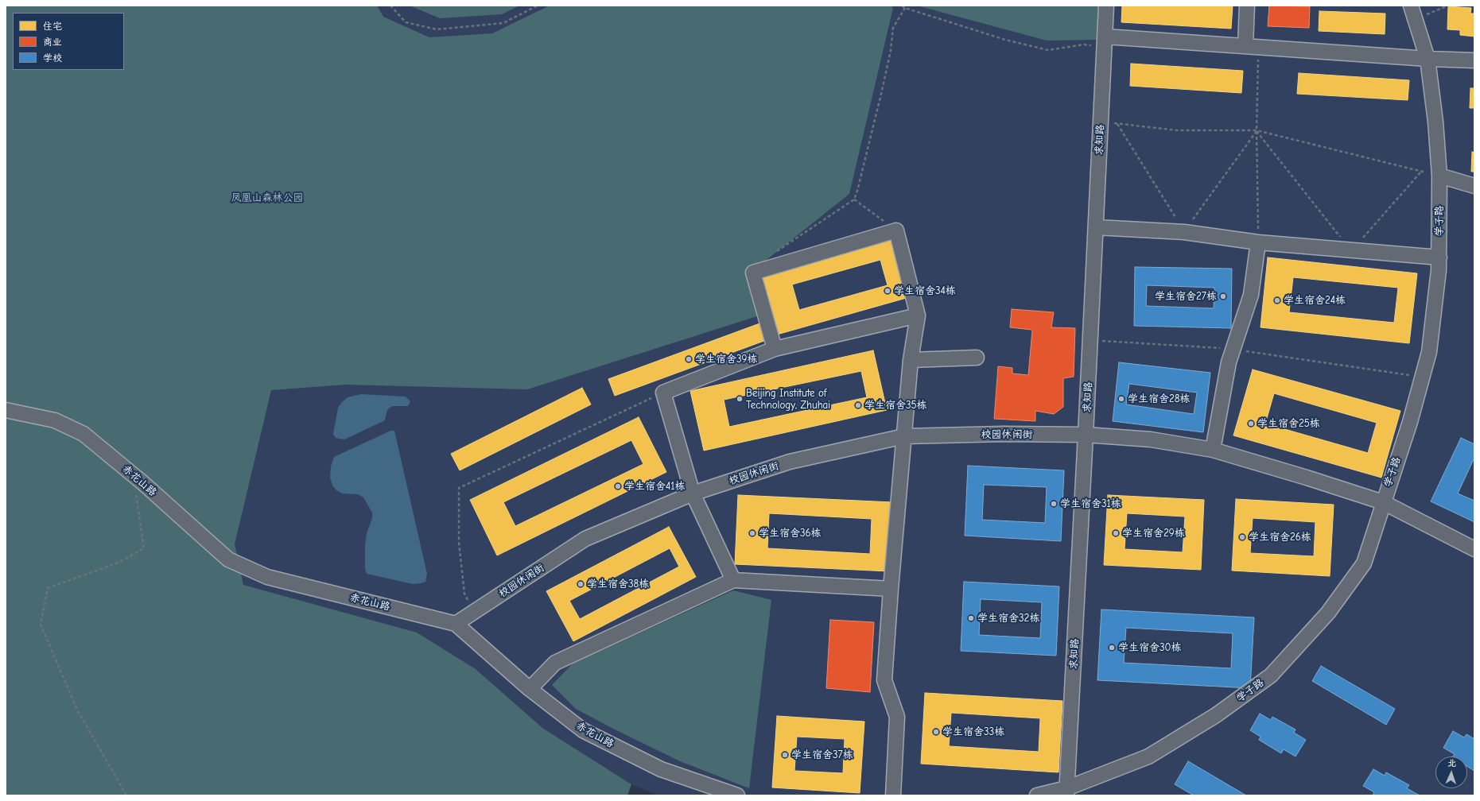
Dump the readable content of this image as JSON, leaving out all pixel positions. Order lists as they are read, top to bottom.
{
  "streets": {
    "street": [
      "求知路",
      "学子路",
      "校园休闲街",
      "赤花山路"
    ]
  },
  "crossings": [
    ["求知路", "学子路"],
    ["求知路", "校园休闲街"],
    ["学子路", "校园休闲街"],
    ["校园休闲街", "赤花山路"]
  ],
  "parks": ["凤凰山森林公园"],
  "places": [
    "学生宿舍34栋",
    "学生宿舍27栋",
    "学生宿舍24栋",
    "学生宿舍39栋",
    "Beijing Institute of Technology, Zhuhai",
    "学生宿舍28栋",
    "学生宿舍35栋",
    "学生宿舍25栋",
    "学生宿舍41栋",
    "学生宿舍31栋",
    "学生宿舍36栋",
    "学生宿舍29栋",
    "学生宿舍26栋",
    "学生宿舍38栋",
    "学生宿舍32栋",
    "学生宿舍30栋",
    "学生宿舍33栋",
    "学生宿舍37栋"
  ],
  "legend": ["住宅", "商业", "学校"],
  "north": "top"
}
